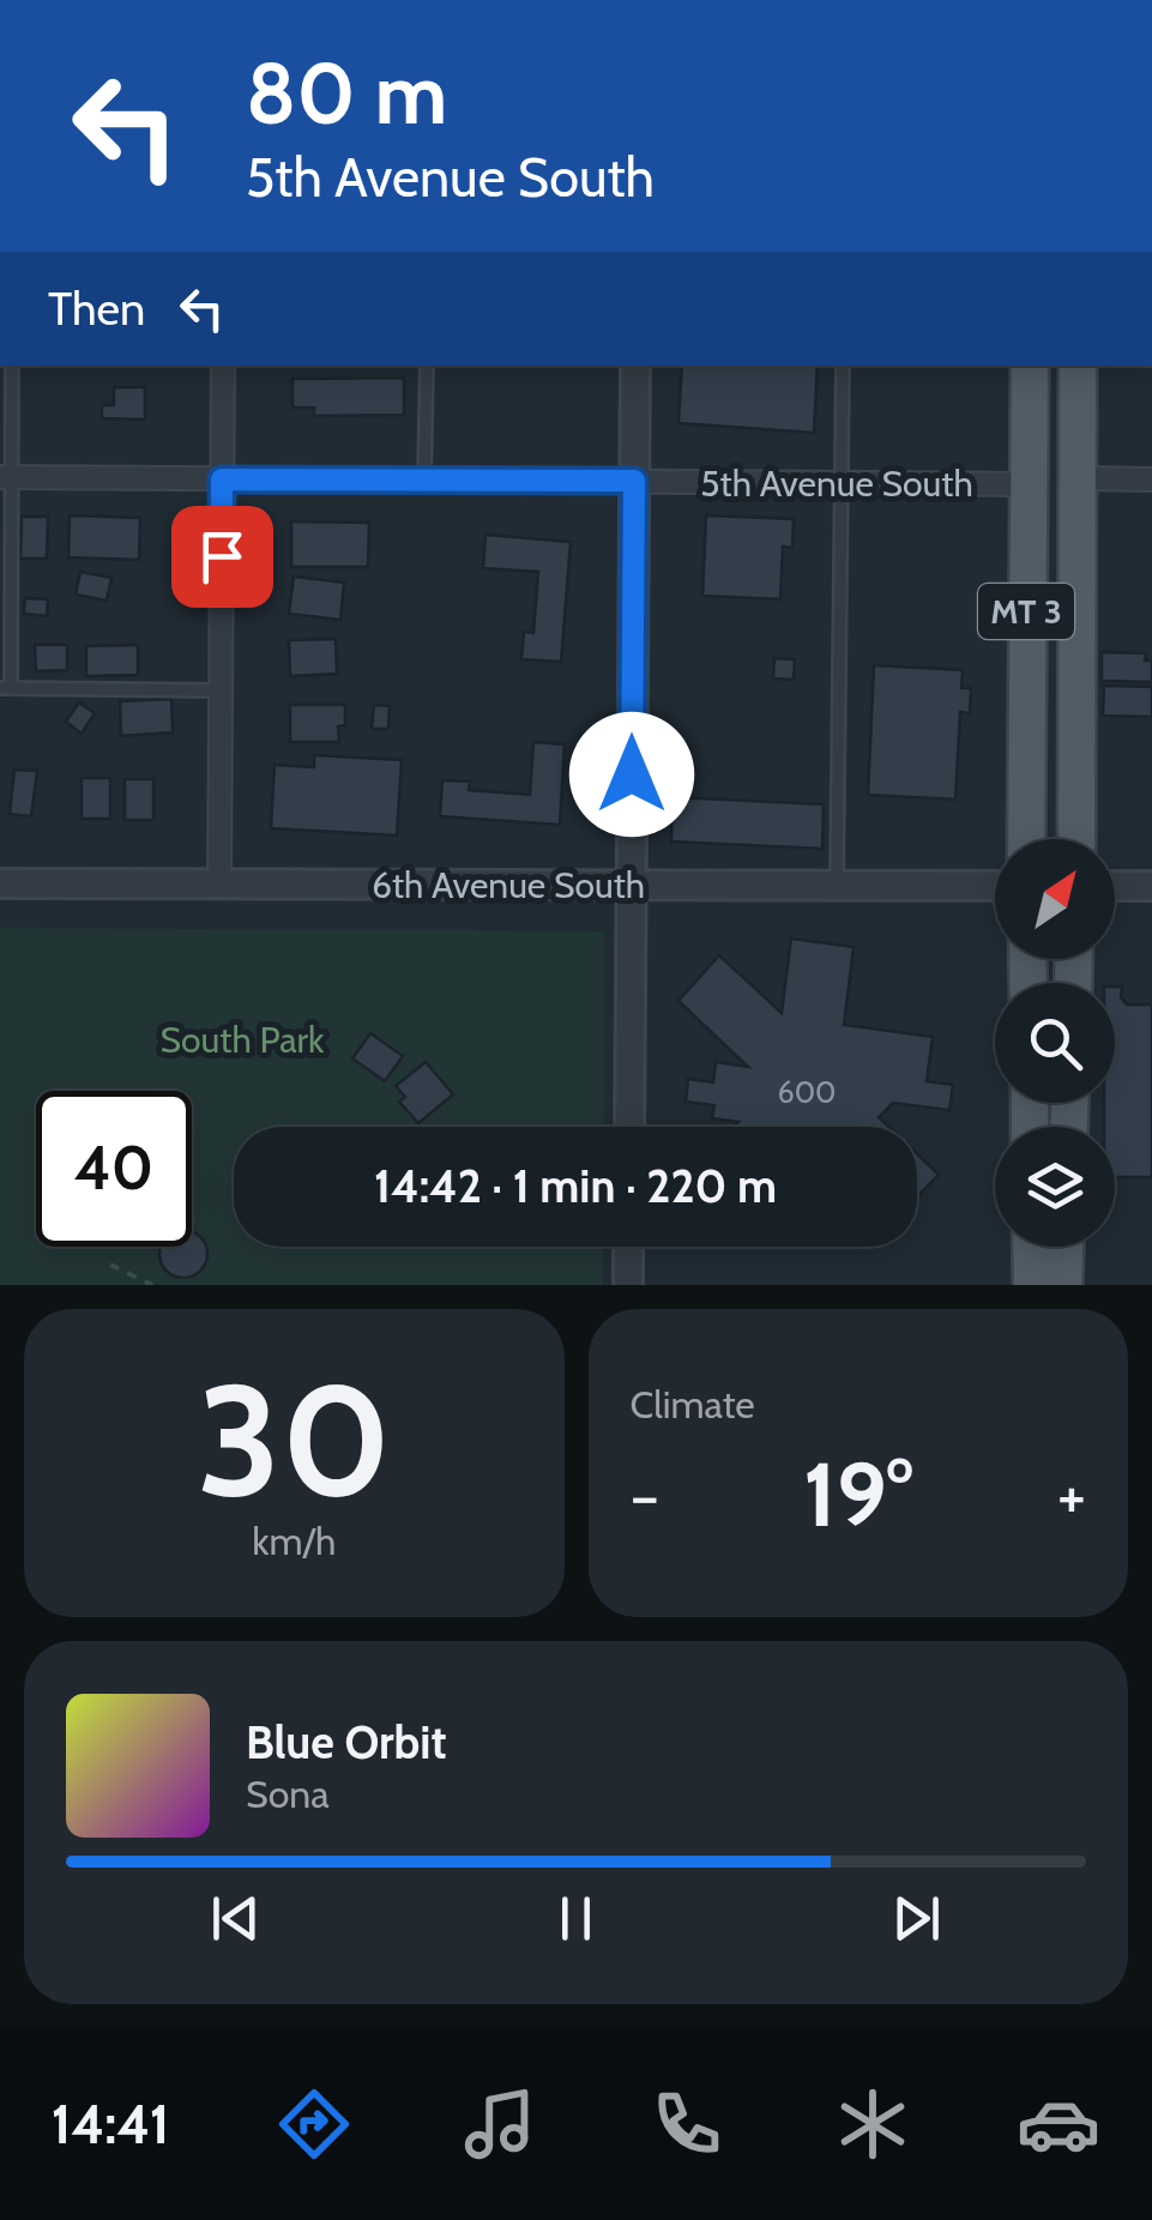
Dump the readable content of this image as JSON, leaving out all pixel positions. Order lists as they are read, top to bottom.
{
  "streets": {
    "main road": ["MT 3"],
    "street": ["5th Avenue South", "6th Avenue South"]
  },
  "crossings": [
    ["5th Avenue South", "MT 3"]
  ],
  "parks": ["South Park"],
  "house_numbers": ["600"],
  "north": "top right",
  "page": {
    "turn": ["80 m", "5th Avenue South"],
    "then": "Then",
    "limit": "40",
    "trip": "14:42 · 1 min · 220 m",
    "tile": [
      ["30", "km/h"],
      "Climate"
    ],
    "heat": ["−", "19°", "+"],
    "song": ["Blue Orbit", "Sona"],
    "tabs": "14:41"
  }
}
